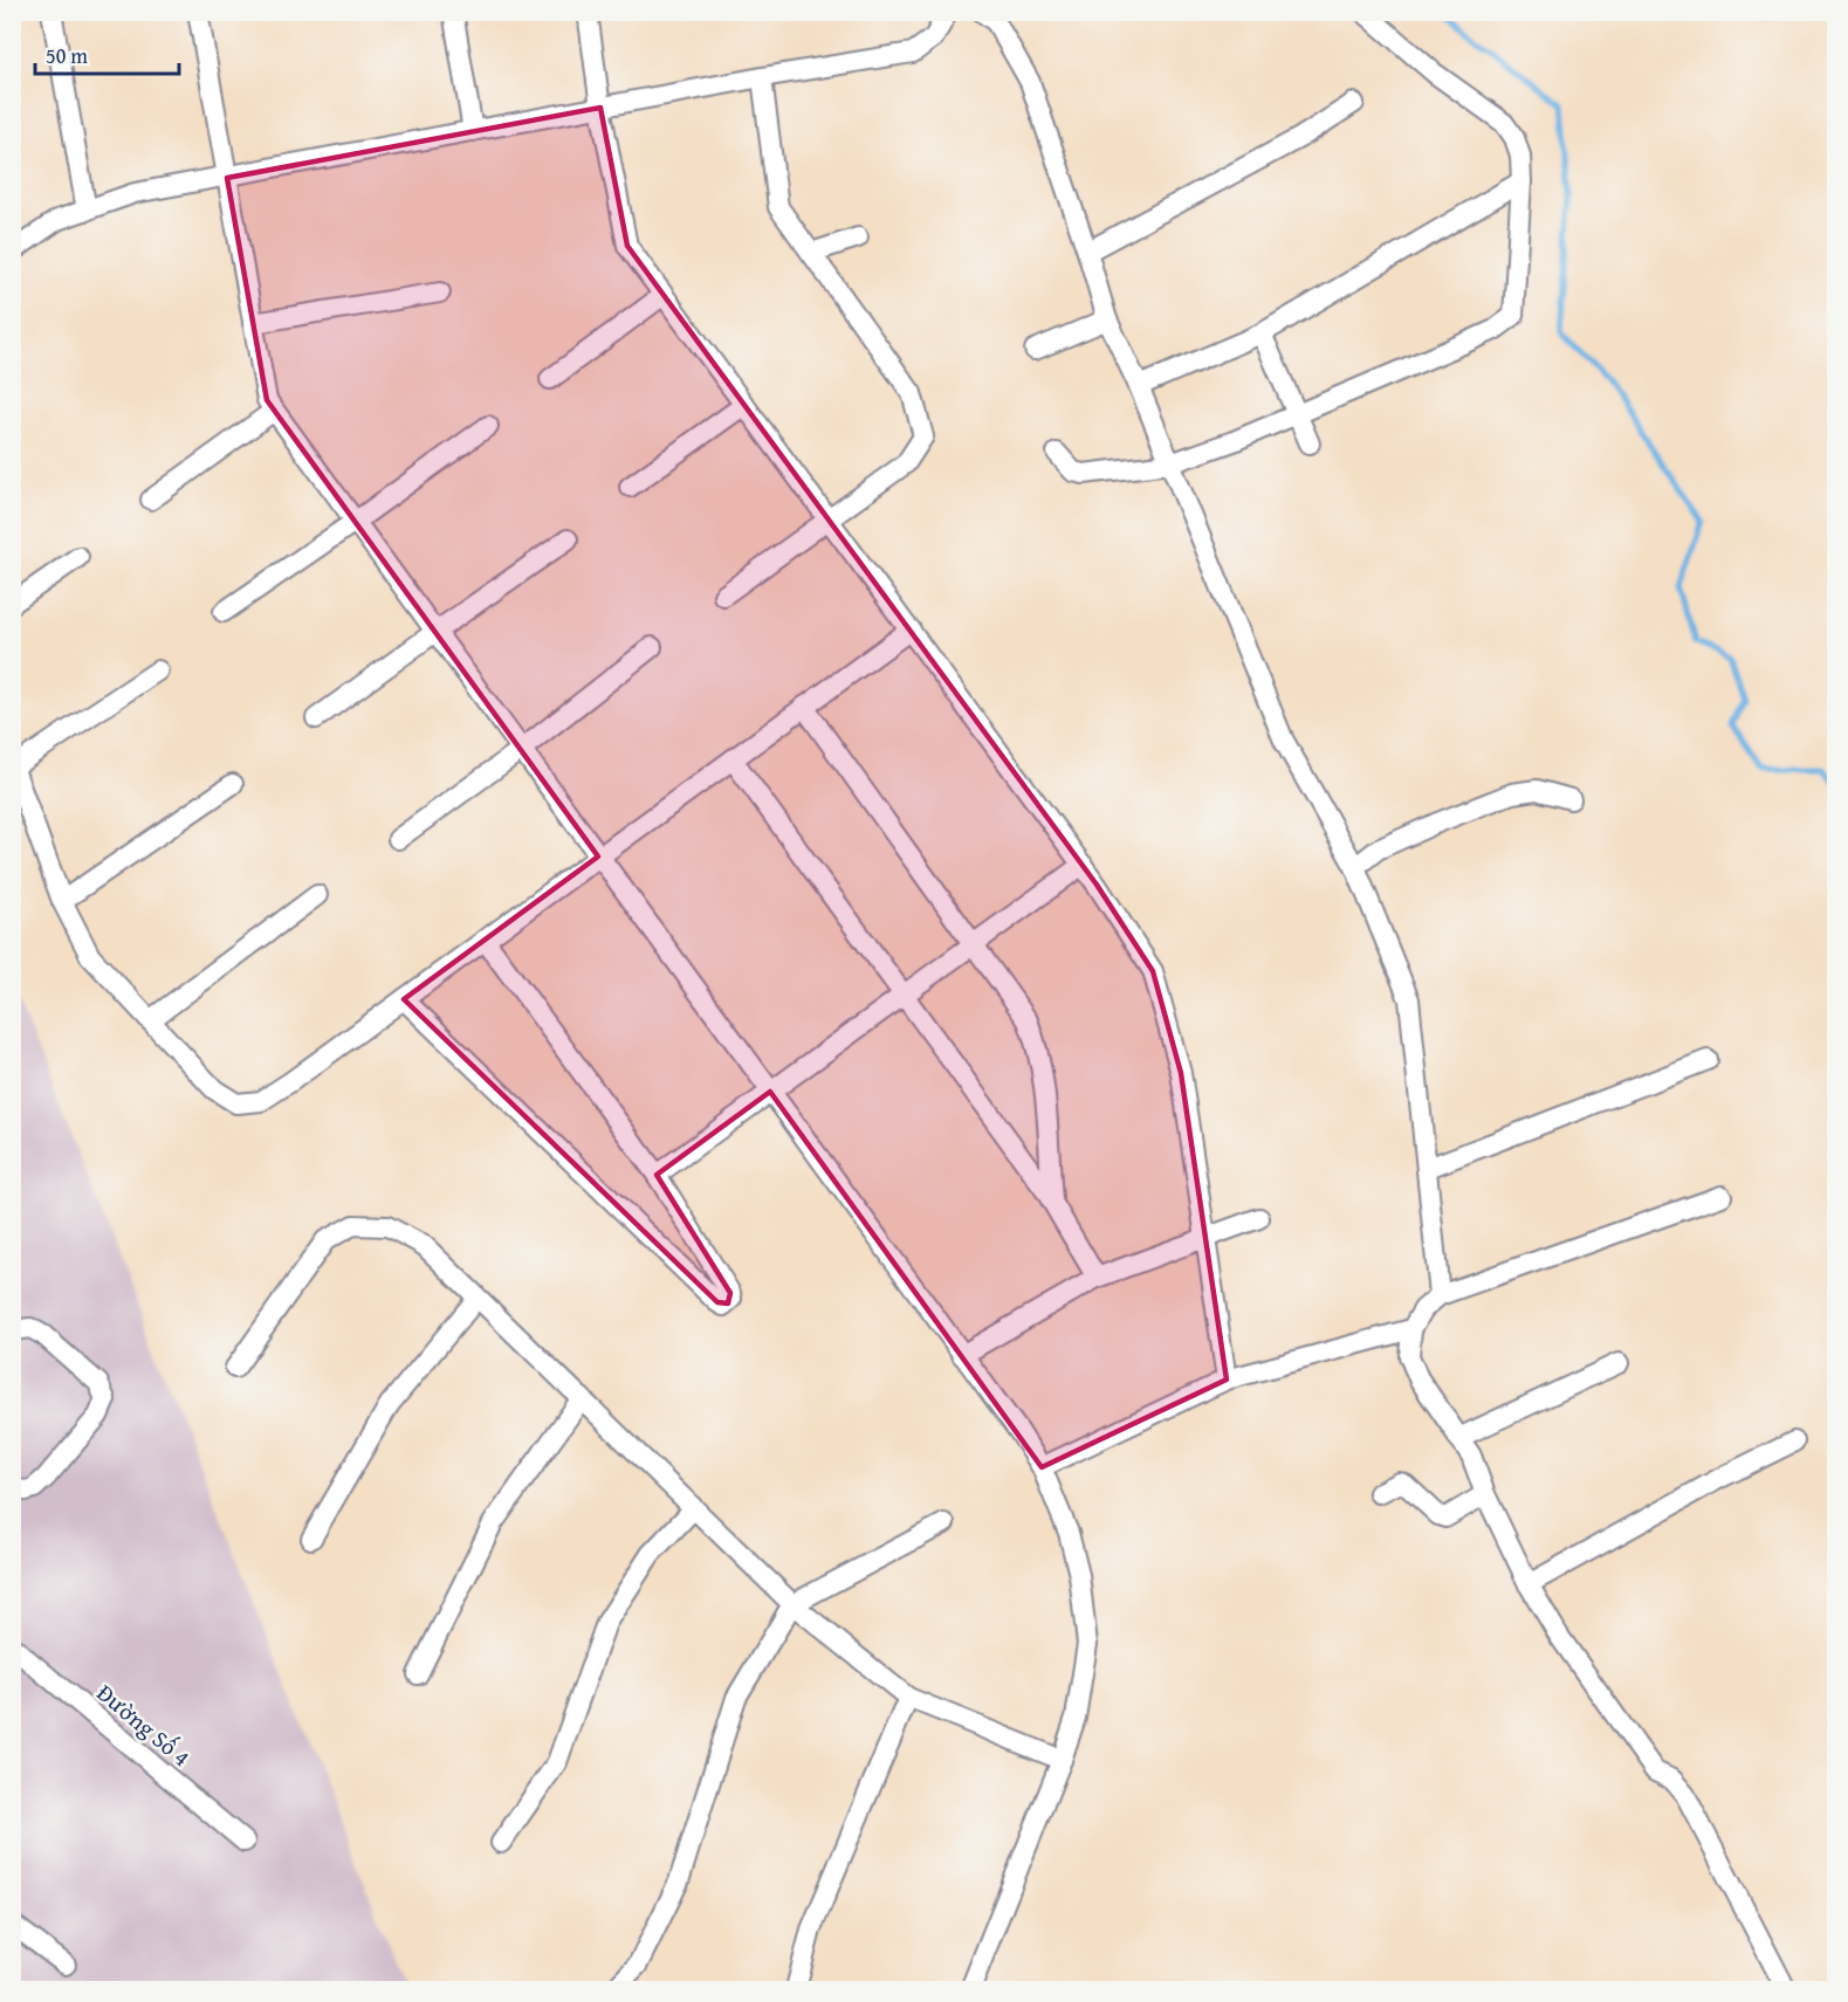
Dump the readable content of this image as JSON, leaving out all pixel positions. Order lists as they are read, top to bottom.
{
  "streets": {
    "street": ["Đường Số 4"]
  },
  "scale_bar": "50 m"
}
